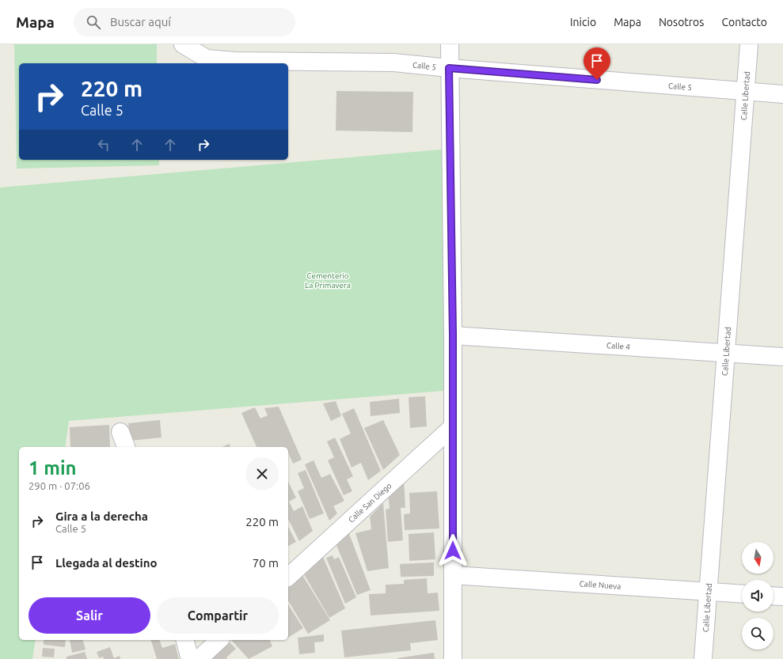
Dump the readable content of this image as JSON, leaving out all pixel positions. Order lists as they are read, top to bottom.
{
  "streets": {
    "street": [
      "Calle 5",
      "Calle Libertad",
      "Calle 4",
      "Calle San Diego",
      "Calle Nueva"
    ]
  },
  "crossings": [
    ["Calle 5", "Calle Libertad"],
    ["Calle Libertad", "Calle 4"],
    ["Calle Libertad", "Calle Nueva"]
  ],
  "parks": ["Cementerio La Primavera"],
  "north": "bottom",
  "page": {
    "header": "Mapa",
    "search": "Buscar aquí",
    "nav": [
      "Inicio",
      "Mapa",
      "Nosotros",
      "Contacto"
    ],
    "turn": ["220 m", "Calle 5"],
    "heading": ["1 min", "290 m · 07:06"],
    "list": [
      {
        "name": "Gira a la derecha",
        "note": "Calle 5",
        "value": "220 m"
      },
      {
        "name": "Llegada al destino",
        "value": "70 m"
      }
    ],
    "buttons": ["Salir", "Compartir"]
  }
}
